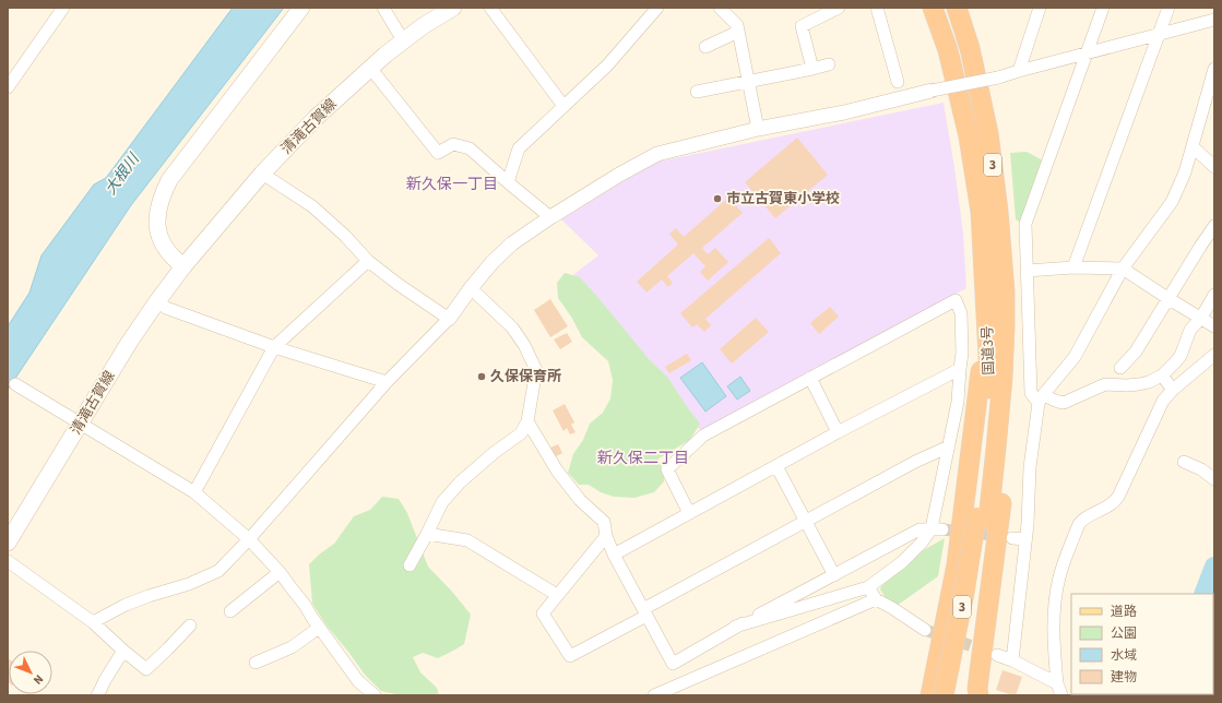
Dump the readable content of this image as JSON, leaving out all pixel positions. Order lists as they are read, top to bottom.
{
  "streets": {
    "highway": ["3", "国道3号"],
    "main road": ["清滝古賀線"]
  },
  "districts": ["新久保一丁目", "新久保二丁目"],
  "water": ["大根川"],
  "places": ["市立古賀東小学校", "久保保育所"],
  "legend": [
    "道路",
    "公園",
    "水域",
    "建物"
  ],
  "north": "bottom right"
}
